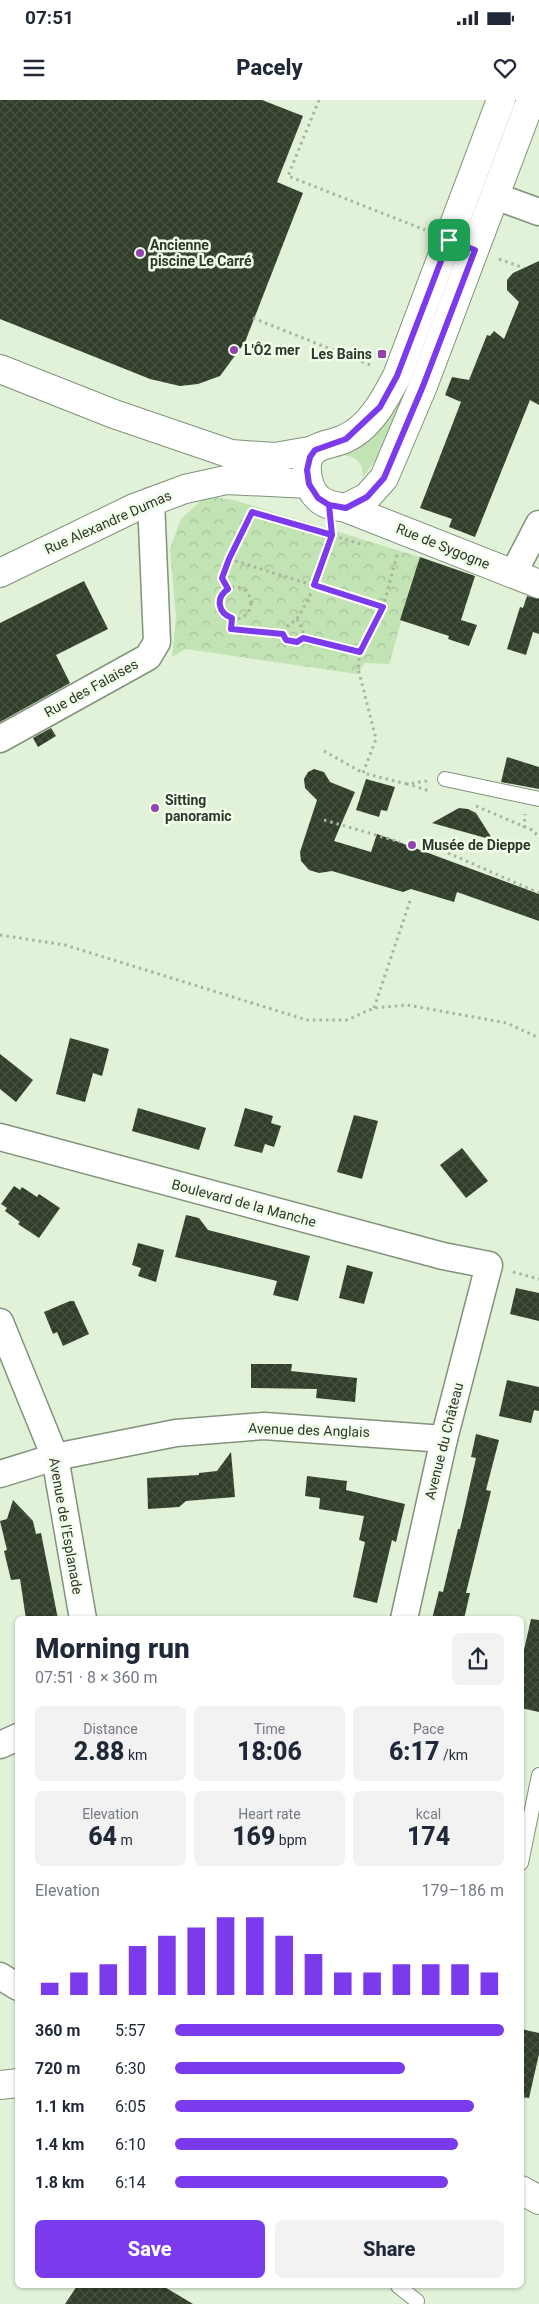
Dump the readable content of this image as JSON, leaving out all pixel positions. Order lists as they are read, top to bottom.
{
  "streets": {
    "street": [
      "Rue Alexandre Dumas",
      "Rue de Sygogne",
      "Rue des Falaises",
      "Boulevard de la Manche",
      "Avenue des Anglais",
      "Avenue du Château",
      "Avenue de l'Esplanade"
    ]
  },
  "crossings": [
    ["Rue Alexandre Dumas", "Rue des Falaises"],
    ["Boulevard de la Manche", "Avenue du Château"],
    ["Avenue des Anglais", "Avenue du Château"],
    ["Avenue des Anglais", "Avenue de l'Esplanade"]
  ],
  "places": {
    "other": [
      "Ancienne piscine Le Carré",
      "L'Ô2 mer",
      "Sitting panoramic",
      "Musée de Dieppe"
    ],
    "transit": ["Les Bains"]
  },
  "page": {
    "status": "07:51",
    "header": "Pacely",
    "heading": ["Morning run", "07:51 · 8 × 360 m"],
    "stats": [
      ["Distance", "2.88 km"],
      ["Time", "18:06"],
      ["Pace", "6:17 /km"],
      ["Elevation", "64 m"],
      ["Heart rate", "169 bpm"],
      ["kcal", "174"]
    ],
    "chart": ["Elevation", "179–186 m"],
    "list": [
      {
        "name": "360 m",
        "note": "5:57"
      },
      {
        "name": "720 m",
        "note": "6:30"
      },
      {
        "name": "1.1 km",
        "note": "6:05"
      },
      {
        "name": "1.4 km",
        "note": "6:10"
      },
      {
        "name": "1.8 km",
        "note": "6:14"
      }
    ],
    "buttons": ["Save", "Share"]
  }
}
